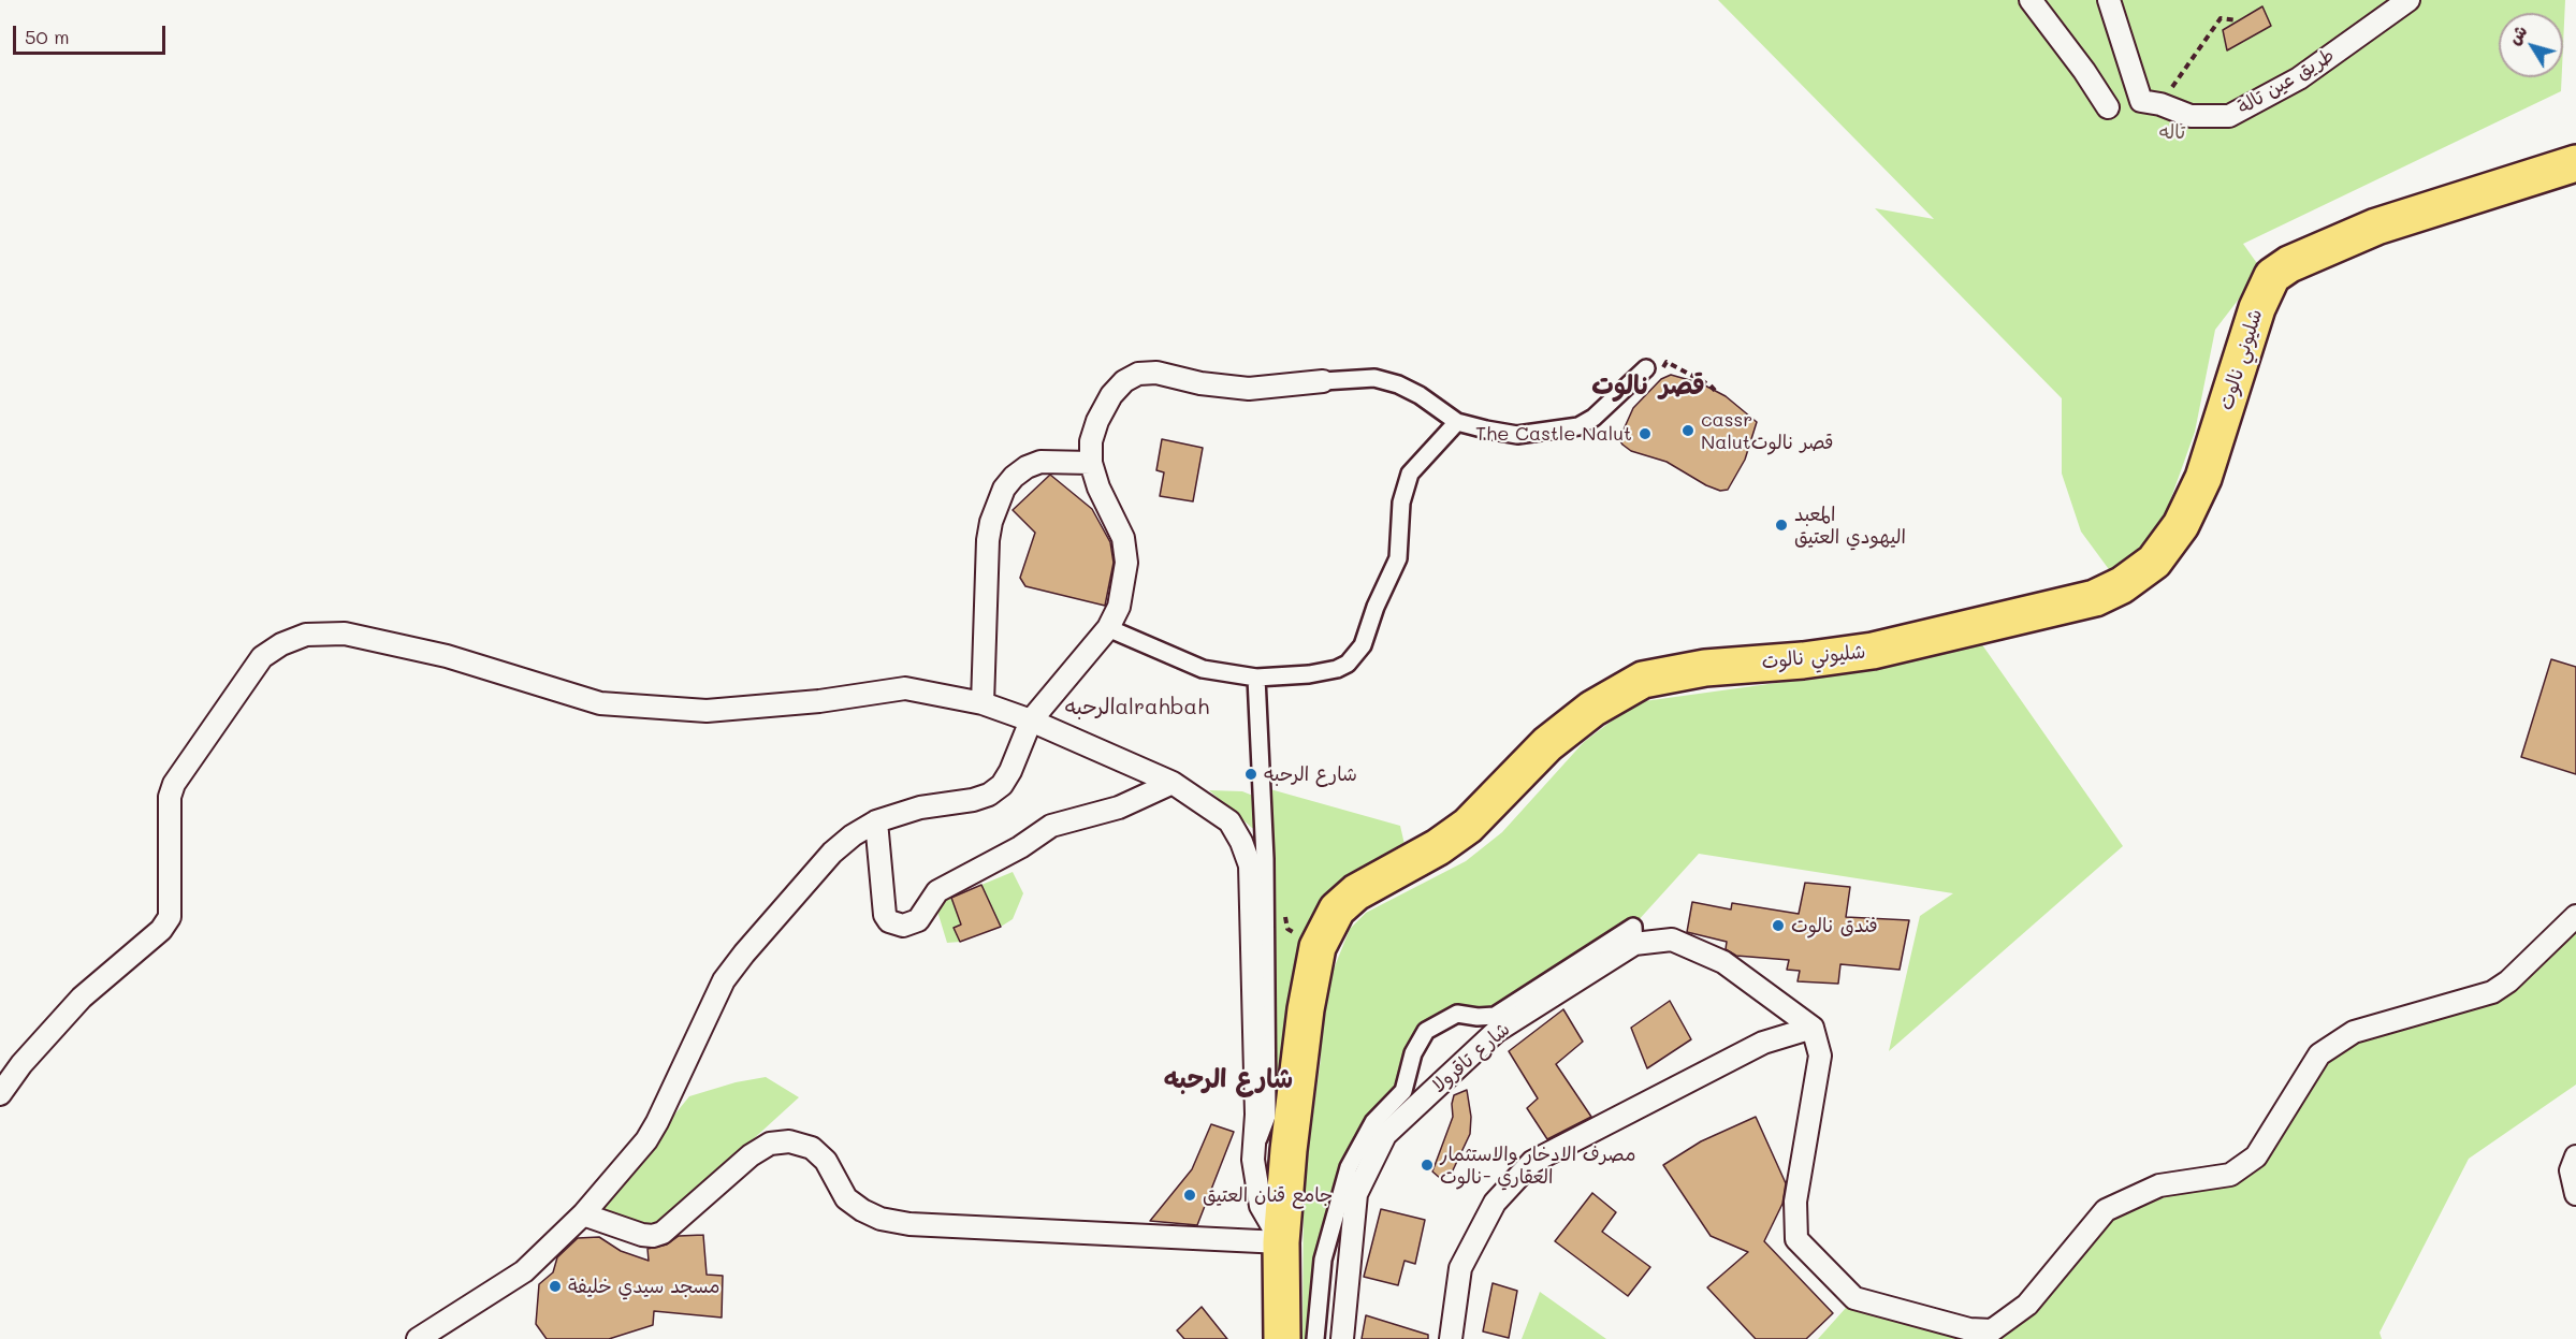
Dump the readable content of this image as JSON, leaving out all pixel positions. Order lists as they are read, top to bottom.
{
  "streets": {
    "highway": ["شليوني نالوت"],
    "street": ["طريق عين تالة", "شارع تاقرولا"]
  },
  "districts": ["قصر نالوت", "الرحبهalrahbah", "شارع الرحبه"],
  "parks": ["تاله"],
  "places": [
    "cassr Nalutقصر نالوت",
    "The Castle Nalut",
    "المعبد اليهودي العتيق",
    "شارع الرحبه",
    "فندق نالوت",
    "مصرف الادخار والاستثمار العقاري -نالوت",
    "جامع قنان العتيق",
    "مسجد سيدي خليفة"
  ],
  "scale_bar": "50 m",
  "north": "top left"
}
